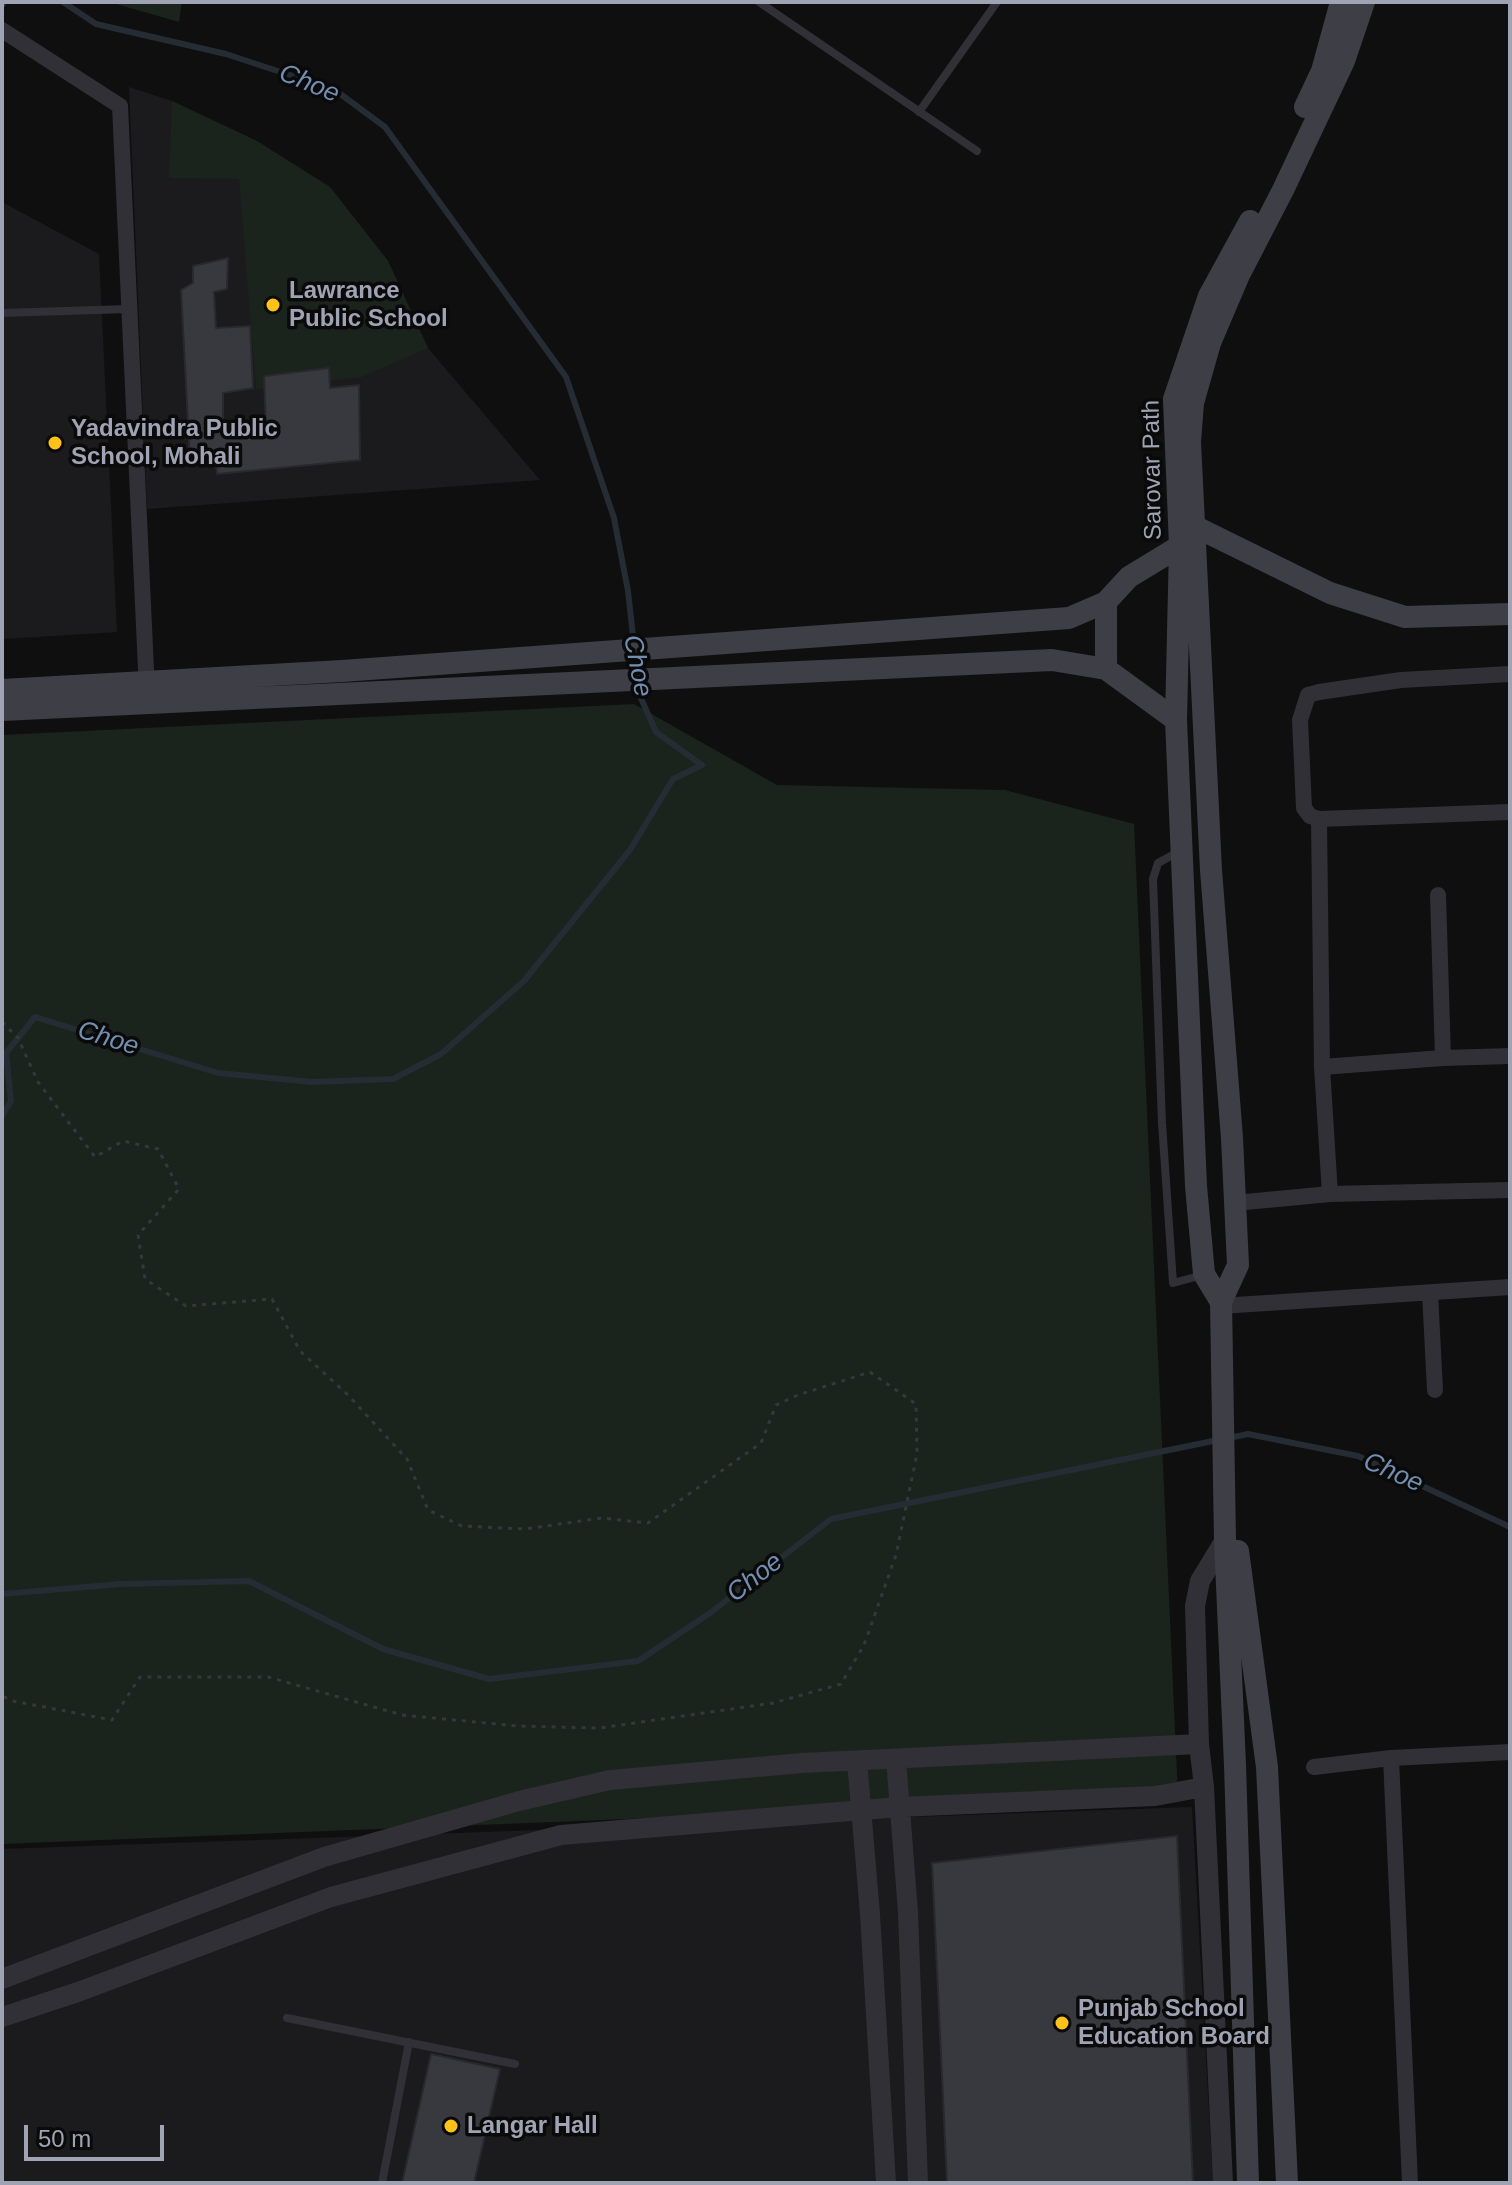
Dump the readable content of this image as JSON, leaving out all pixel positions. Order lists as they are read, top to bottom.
{
  "streets": {
    "main road": ["Sarovar Path"]
  },
  "water": ["Choe"],
  "places": [
    "Lawrance Public School",
    "Yadavindra Public School, Mohali",
    "Punjab School Education Board",
    "Langar Hall"
  ],
  "scale_bar": "50 m"
}
